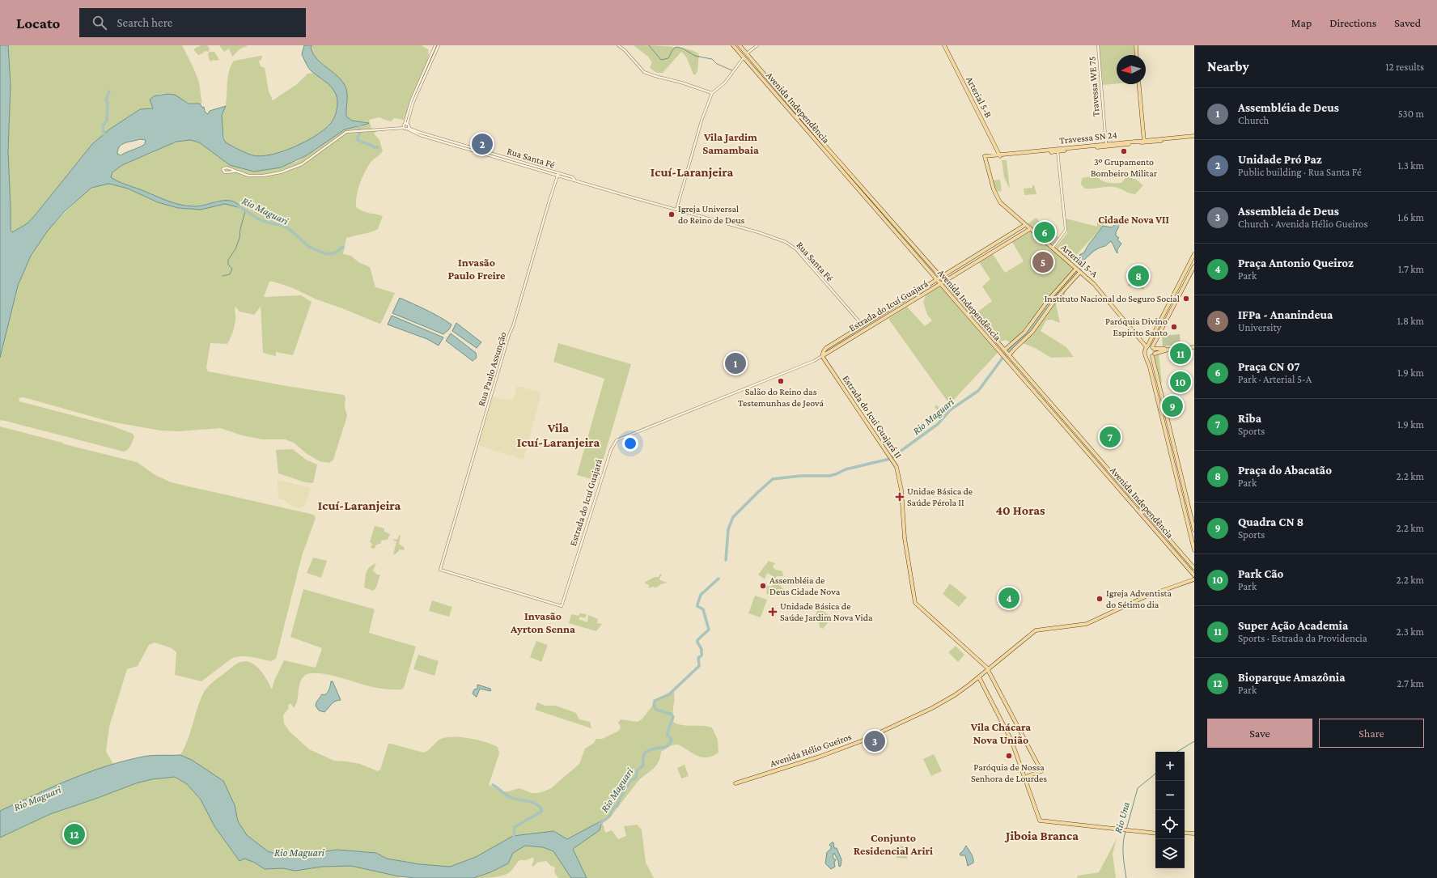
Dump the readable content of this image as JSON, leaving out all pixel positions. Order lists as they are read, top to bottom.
{
  "streets": {
    "main road": [
      "Arterial 5-B",
      "Avenida Independência",
      "Travessa SN 24",
      "Arterial 5-A",
      "Estrada do Icuí Guajará",
      "Estrada do Icui Guajará II",
      "Avenida Hélio Gueiros"
    ],
    "street": ["Travessa WE 75", "Rua Santa Fé", "Rua Paulo Assunção"]
  },
  "crossings": [
    ["Travessa WE 75", "Travessa SN 24"],
    ["Arterial 5-B", "Travessa SN 24"],
    ["Avenida Independência", "Estrada do Icuí Guajará"],
    ["Travessa SN 24", "Arterial 5-A"],
    ["Rua Santa Fé", "Estrada do Icuí Guajará"],
    ["Rua Santa Fé", "Rua Paulo Assunção"],
    ["Arterial 5-A", "Estrada do Icuí Guajará"],
    ["Estrada do Icuí Guajará", "Rua Paulo Assunção"],
    ["Estrada do Icuí Guajará", "Estrada do Icui Guajará II"],
    ["Estrada do Icui Guajará II", "Avenida Hélio Gueiros"]
  ],
  "districts": [
    "Vila Jardim Samambaia",
    "Icuí-Laranjeira",
    "Cidade Nova VII",
    "Invasão Paulo Freire",
    "Vila Icuí-Laranjeira",
    "Icuí-Laranjeira",
    "40 Horas",
    "Invasão Ayrton Senna",
    "Vila Chácara Nova União",
    "Jiboia Branca",
    "Conjunto Residencial Ariri"
  ],
  "water": ["Rio Maguari", "Rio Una"],
  "places": {
    "other": [
      "3º Grupamento Bombeiro Militar",
      "Igreja Universal do Reino de Deus",
      "Instituto Nacional do Seguro Social",
      "Paróquia Divino Espirito Santo",
      "Salão do Reino das Testemunhas de Jeová",
      "Assembléia de Deus Cidade Nova",
      "Igreja Adventista do Sétimo dia",
      "Paróquia de Nossa Senhora de Lourdes"
    ],
    "health": ["Unidae Básica de Saúde Pérola II", "Unidade Básica de Saúde Jardim Nova Vida"]
  },
  "north": "left",
  "page": {
    "header": "Locato",
    "search": "Search here",
    "nav": ["Map", "Directions", "Saved"],
    "heading": ["Nearby", "12 results"],
    "list": [
      {
        "mark": "1",
        "name": "Assembléia de Deus",
        "note": "Church",
        "value": "530 m"
      },
      {
        "mark": "2",
        "name": "Unidade Pró Paz",
        "note": "Public building · Rua Santa Fé",
        "value": "1.3 km"
      },
      {
        "mark": "3",
        "name": "Assembleia de Deus",
        "note": "Church · Avenida Hélio Gueiros",
        "value": "1.6 km"
      },
      {
        "mark": "4",
        "name": "Praça Antonio Queiroz",
        "note": "Park",
        "value": "1.7 km"
      },
      {
        "mark": "5",
        "name": "IFPa - Ananindeua",
        "note": "University",
        "value": "1.8 km"
      },
      {
        "mark": "6",
        "name": "Praça CN 07",
        "note": "Park · Arterial 5-A",
        "value": "1.9 km"
      },
      {
        "mark": "7",
        "name": "Riba",
        "note": "Sports",
        "value": "1.9 km"
      },
      {
        "mark": "8",
        "name": "Praça do Abacatão",
        "note": "Park",
        "value": "2.2 km"
      },
      {
        "mark": "9",
        "name": "Quadra CN 8",
        "note": "Sports",
        "value": "2.2 km"
      },
      {
        "mark": "10",
        "name": "Park Cão",
        "note": "Park",
        "value": "2.2 km"
      },
      {
        "mark": "11",
        "name": "Super Ação Academia",
        "note": "Sports · Estrada da Providencia",
        "value": "2.3 km"
      },
      {
        "mark": "12",
        "name": "Bioparque Amazônia",
        "note": "Park",
        "value": "2.7 km"
      }
    ],
    "pins": [
      "2",
      "6",
      "5",
      "8",
      "11",
      "1",
      "10",
      "9",
      "7",
      "4",
      "3",
      "12"
    ],
    "buttons": ["Save", "Share"],
    "map_buttons": ["+", "−"]
  }
}
